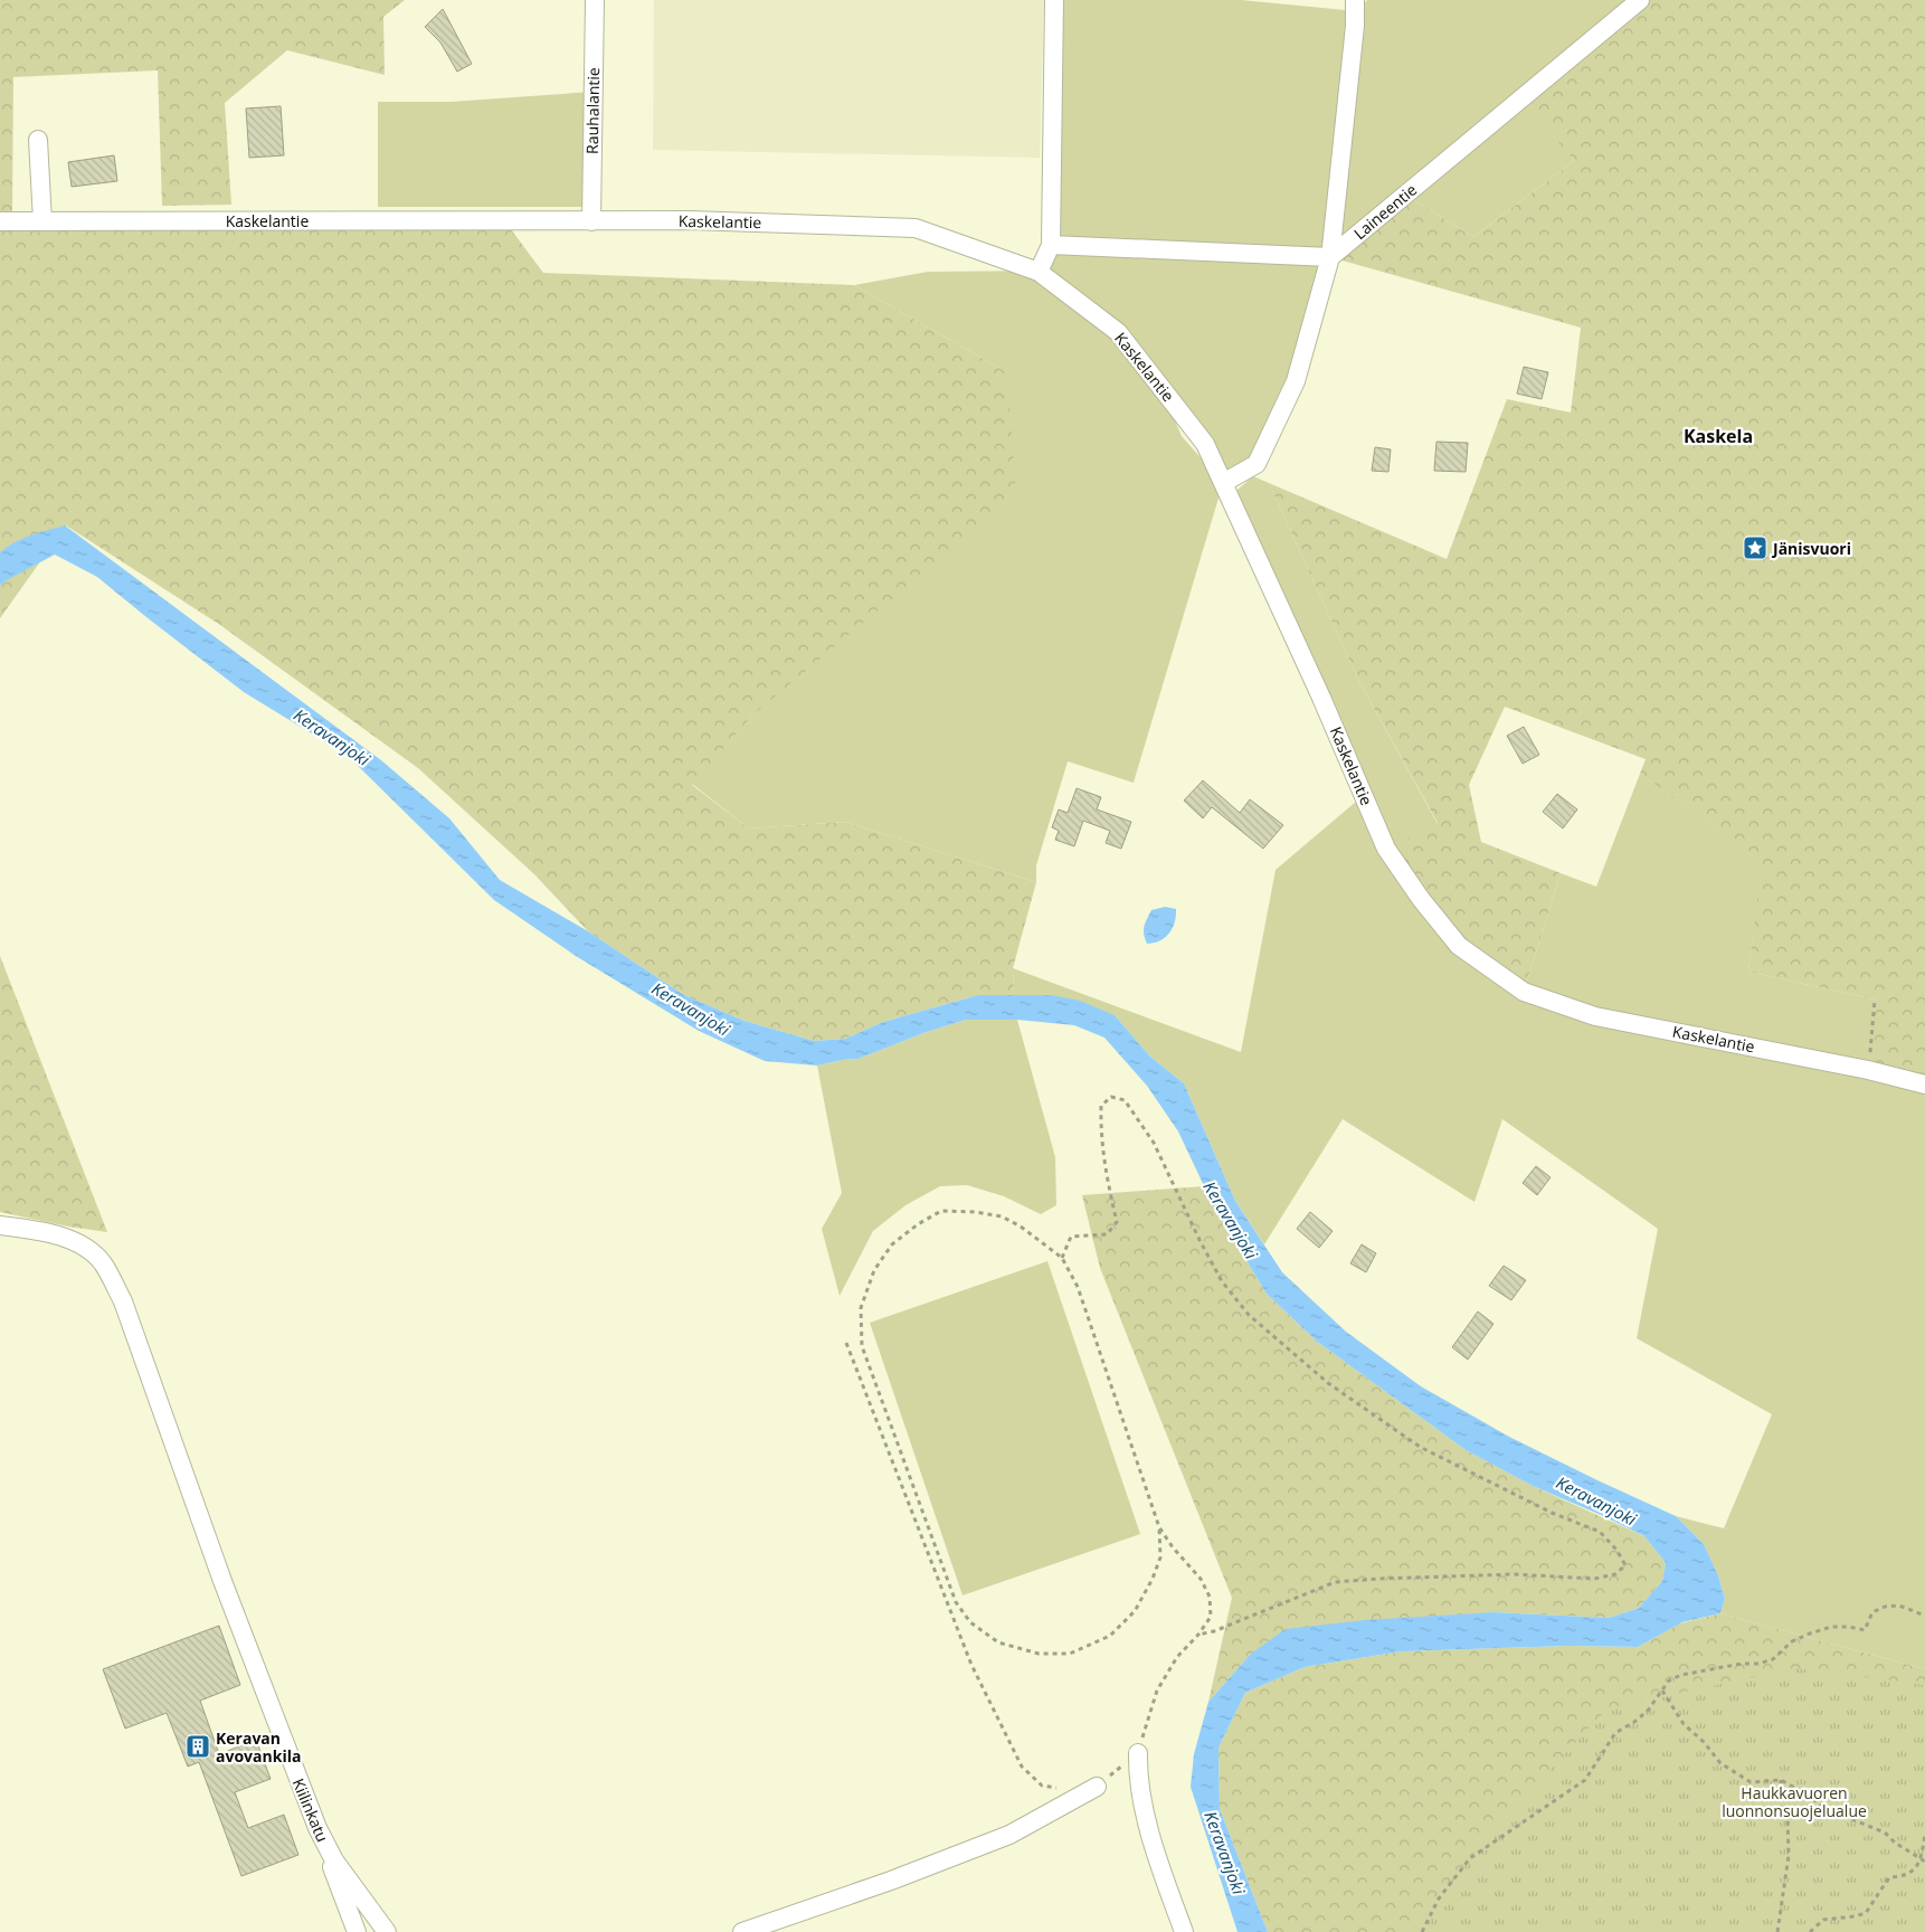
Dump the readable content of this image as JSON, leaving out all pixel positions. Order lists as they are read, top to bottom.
{
  "streets": {
    "street": [
      "Rauhalantie",
      "Laineentie",
      "Kaskelantie",
      "Kiilinkatu"
    ]
  },
  "crossings": [
    ["Rauhalantie", "Kaskelantie"]
  ],
  "districts": ["Kaskela"],
  "water": ["Keravanjoki"],
  "parks": ["Haukkavuoren luonnonsuojelualue"],
  "places": {
    "place": ["Jänisvuori"],
    "building": ["Keravan avovankila"]
  }
}
